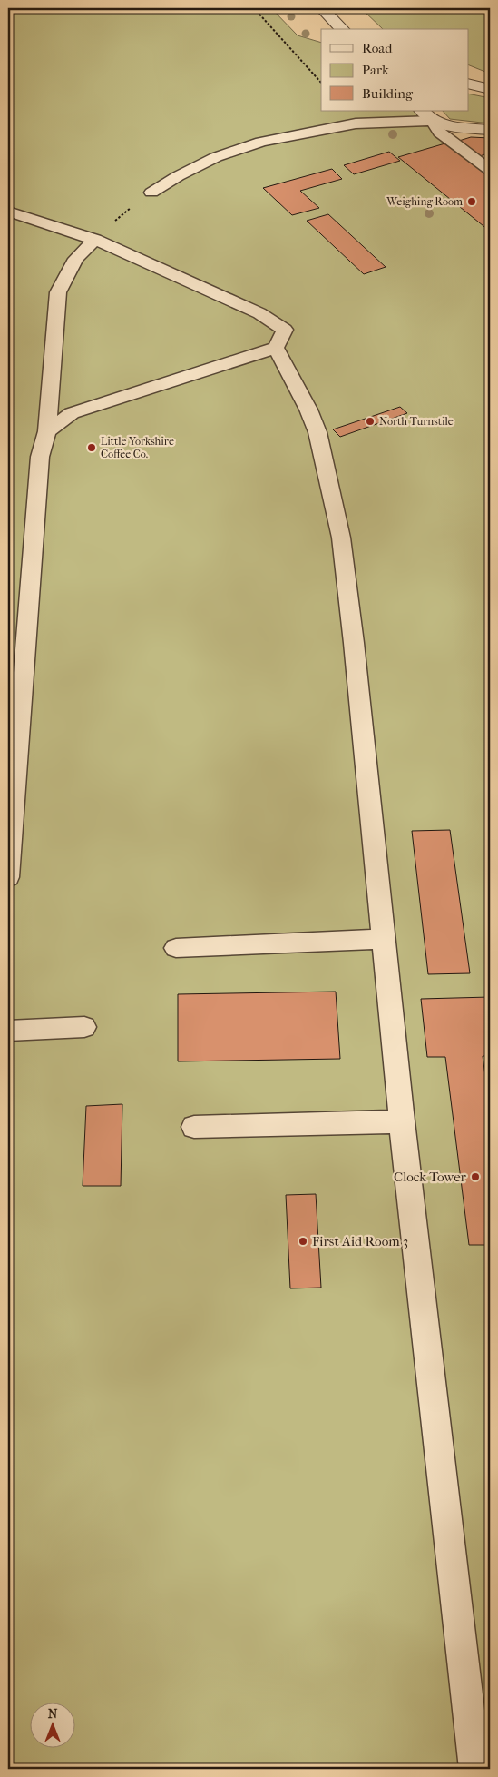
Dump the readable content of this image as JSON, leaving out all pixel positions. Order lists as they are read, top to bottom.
{
  "places": [
    "Weighing Room",
    "North Turnstile",
    "Little Yorkshire Coffee Co.",
    "Clock Tower",
    "First Aid Room 3"
  ],
  "legend": ["Road", "Park", "Building"],
  "north": "top"
}
